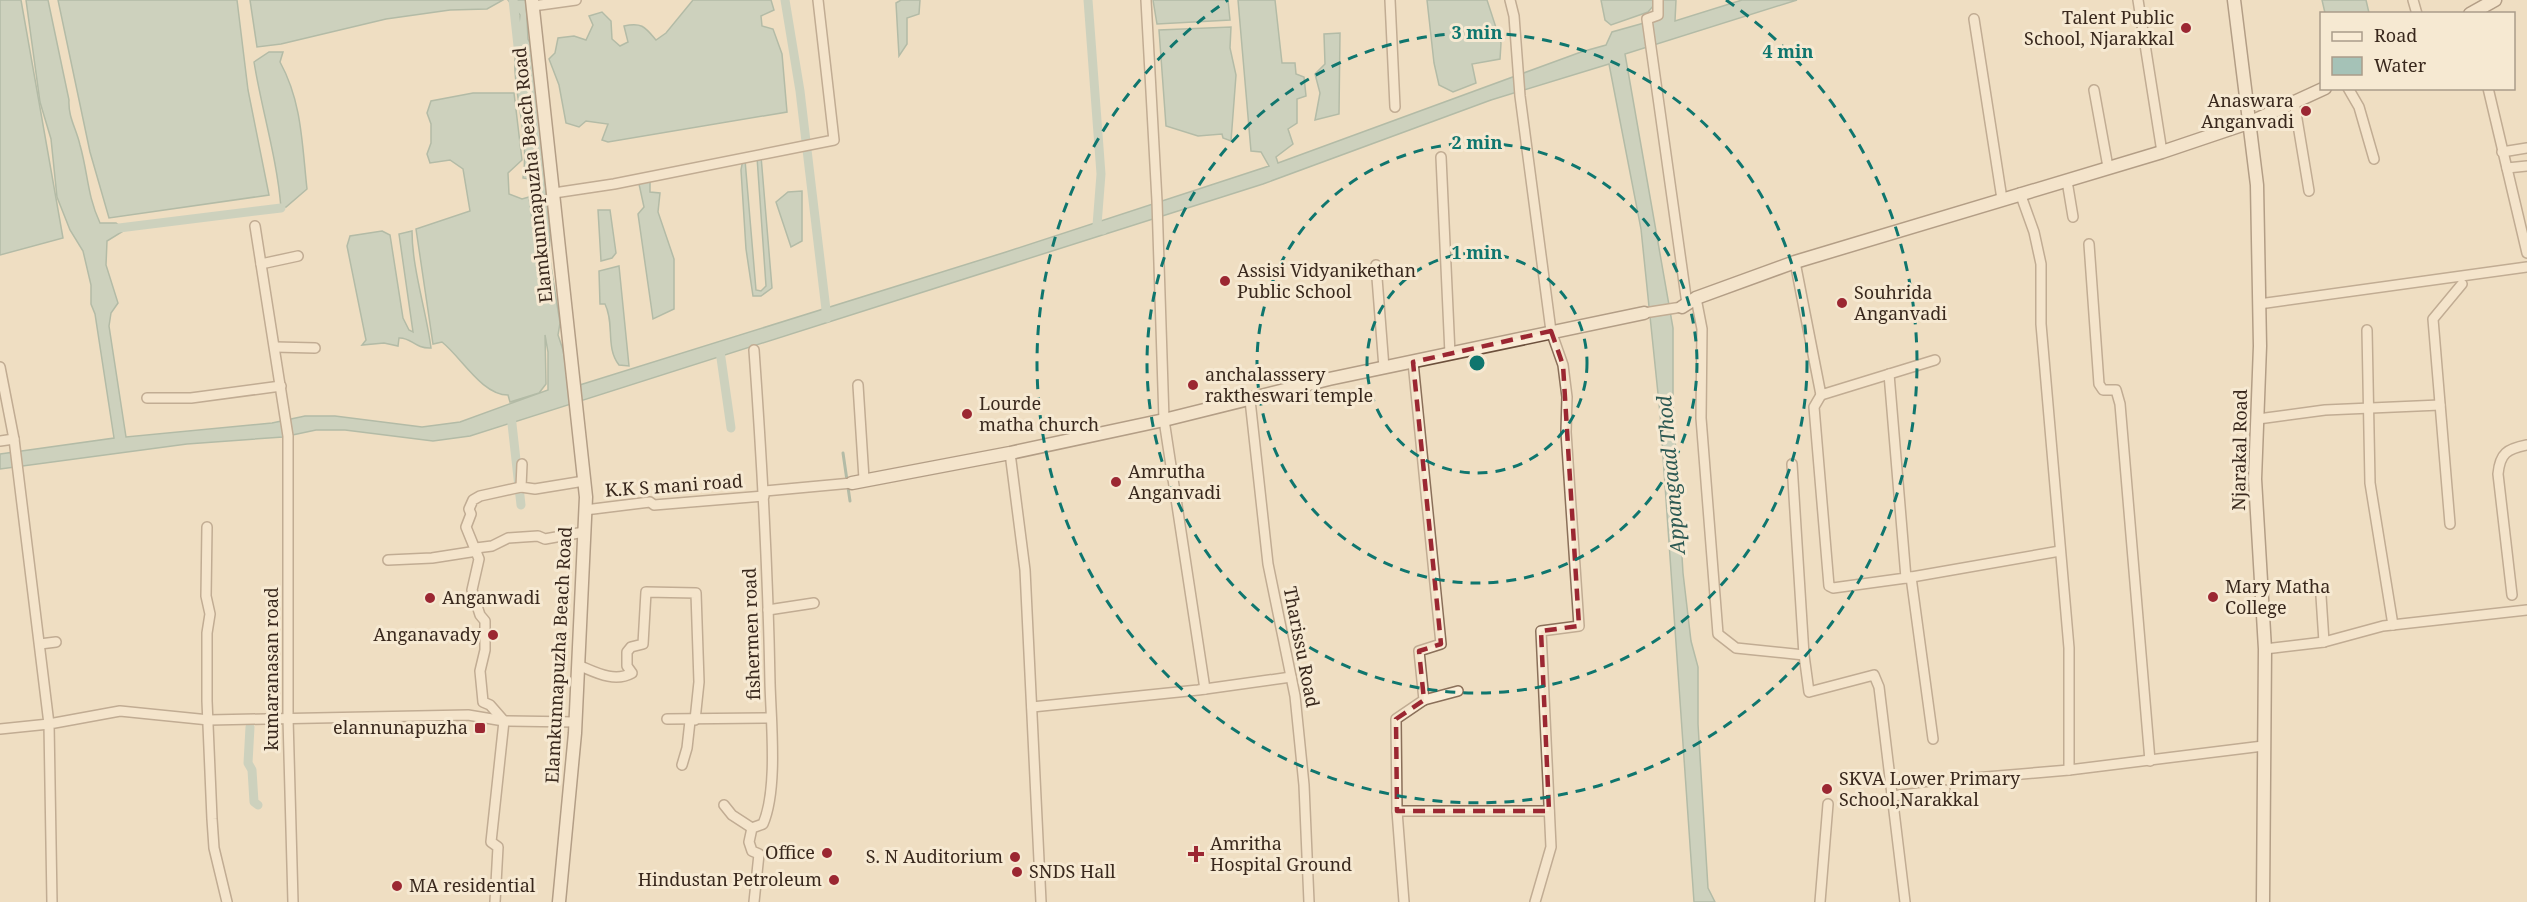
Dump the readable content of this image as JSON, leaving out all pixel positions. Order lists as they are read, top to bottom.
{
  "streets": {
    "main road": ["Elamkunnapuzha Beach Road", "Njarakal Road"],
    "street": [
      "K.K S mani road",
      "fishermen road",
      "Tharissu Road",
      "kumaranasan road"
    ]
  },
  "crossings": [
    ["Elamkunnapuzha Beach Road", "K.K S mani road"],
    ["K.K S mani road", "fishermen road"]
  ],
  "water": ["Appangaad Thod"],
  "places": {
    "other": [
      "Talent Public School, Njarakkal",
      "Anaswara Anganvadi",
      "Assisi Vidyanikethan Public School",
      "Souhrida Anganvadi",
      "anchalasssery raktheswari temple",
      "Lourde matha church",
      "Amrutha Anganvadi",
      "Mary Matha College",
      "Anganwadi",
      "Anganavady",
      "SKVA Lower Primary School,Narakkal",
      "Office",
      "S. N Auditorium",
      "SNDS Hall",
      "Hindustan Petroleum",
      "MA residential"
    ],
    "transit": ["elannunapuzha"],
    "health": ["Amritha Hospital Ground"]
  },
  "legend": ["Road", "Water"],
  "rings": [
    "3 min",
    "4 min",
    "2 min",
    "1 min"
  ]
}
